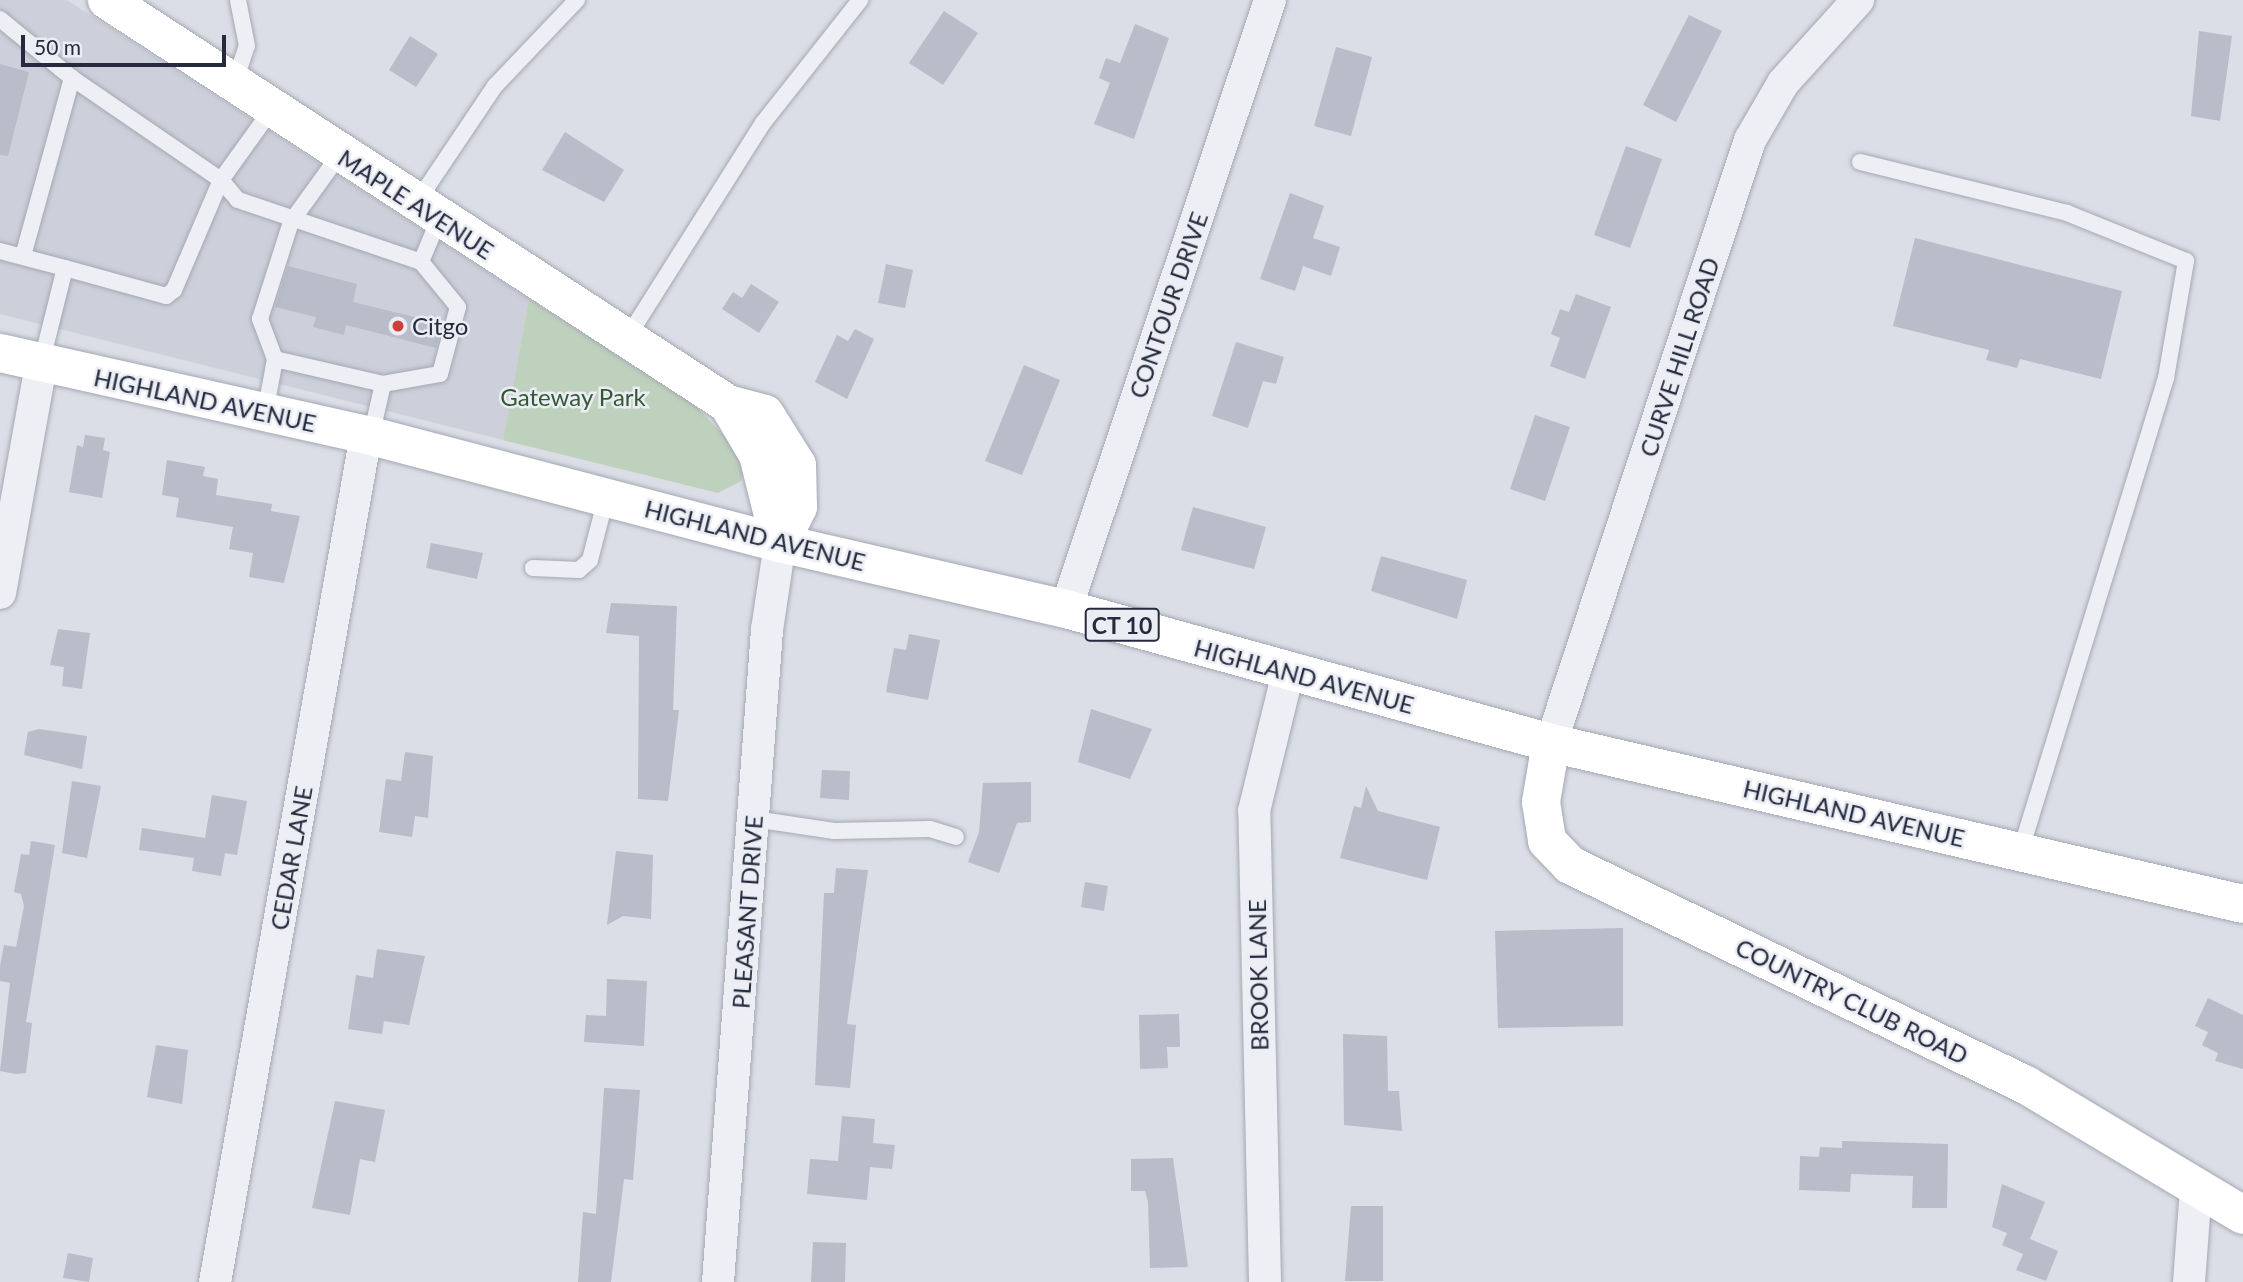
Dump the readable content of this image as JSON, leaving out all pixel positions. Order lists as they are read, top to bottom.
{
  "streets": {
    "main road": [
      "MAPLE AVENUE",
      "HIGHLAND AVENUE",
      "CT 10",
      "COUNTRY CLUB ROAD"
    ],
    "street": [
      "CONTOUR DRIVE",
      "CURVE HILL ROAD",
      "CEDAR LANE",
      "PLEASANT DRIVE",
      "BROOK LANE"
    ]
  },
  "crossings": [
    ["MAPLE AVENUE", "HIGHLAND AVENUE"],
    ["MAPLE AVENUE", "PLEASANT DRIVE"],
    ["CONTOUR DRIVE", "HIGHLAND AVENUE"],
    ["CURVE HILL ROAD", "HIGHLAND AVENUE"],
    ["CURVE HILL ROAD", "COUNTRY CLUB ROAD"],
    ["HIGHLAND AVENUE", "CEDAR LANE"],
    ["HIGHLAND AVENUE", "PLEASANT DRIVE"],
    ["HIGHLAND AVENUE", "BROOK LANE"],
    ["HIGHLAND AVENUE", "COUNTRY CLUB ROAD"]
  ],
  "parks": ["Gateway Park"],
  "places": ["Citgo"],
  "scale_bar": "50 m"
}
